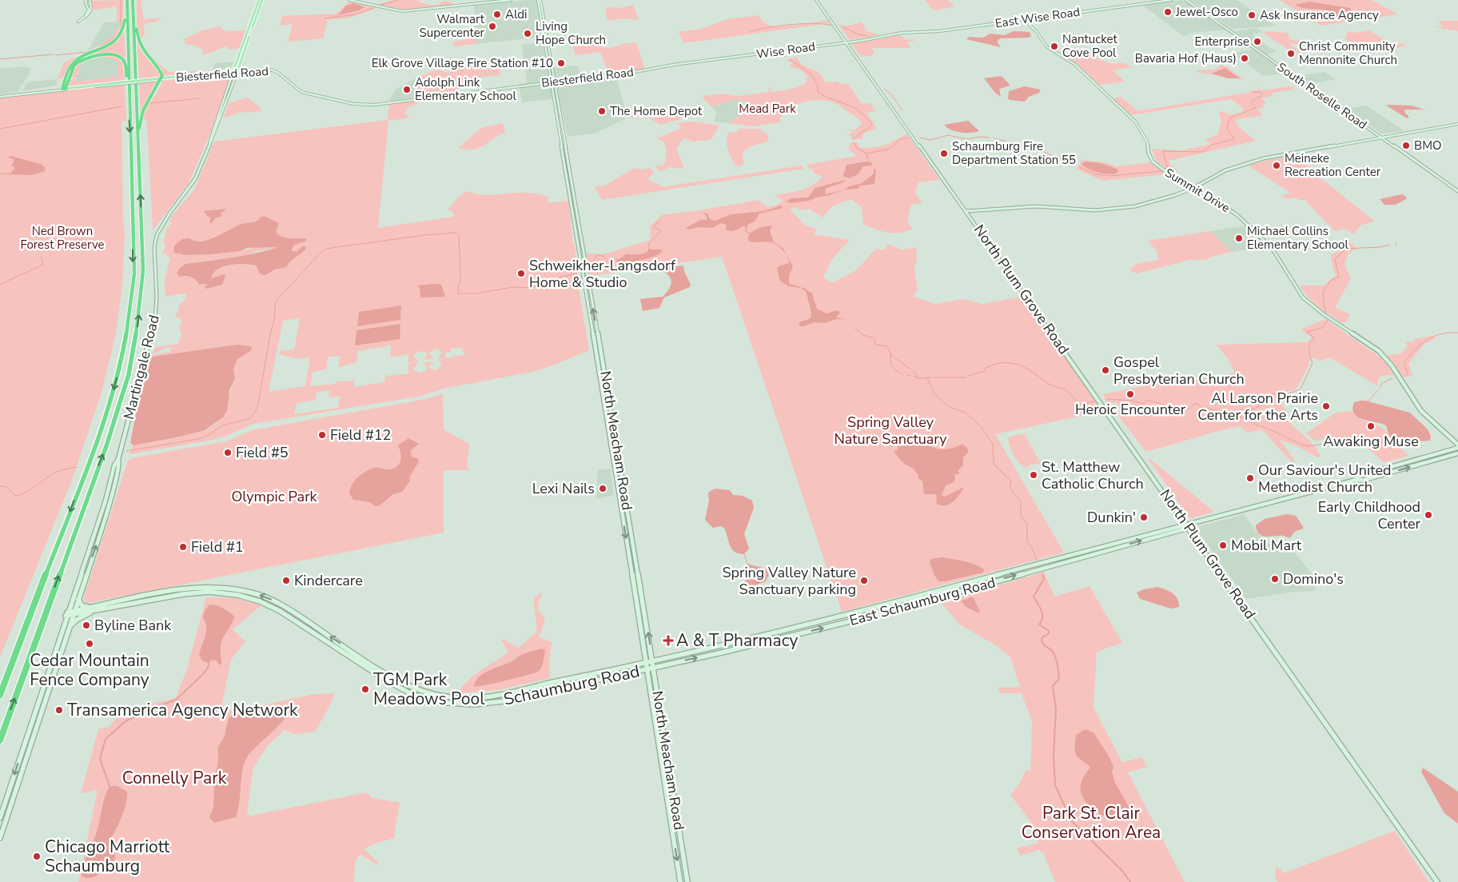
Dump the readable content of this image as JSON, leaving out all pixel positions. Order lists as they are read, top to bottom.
{
  "streets": {
    "main road": ["Biesterfield Road"],
    "street": [
      "East Wise Road",
      "Wise Road",
      "South Roselle Road",
      "Summit Drive",
      "North Plum Grove Road",
      "Martingale Road",
      "North Meacham Road",
      "East Schaumburg Road",
      "Schaumburg Road"
    ]
  },
  "crossings": [
    ["East Wise Road", "Wise Road"],
    ["East Wise Road", "Summit Drive"],
    ["Wise Road", "Biesterfield Road"],
    ["Wise Road", "North Plum Grove Road"],
    ["Biesterfield Road", "North Meacham Road"],
    ["North Plum Grove Road", "East Schaumburg Road"],
    ["Martingale Road", "Schaumburg Road"],
    ["North Meacham Road", "East Schaumburg Road"],
    ["North Meacham Road", "Schaumburg Road"],
    ["East Schaumburg Road", "Schaumburg Road"]
  ],
  "parks": [
    "Mead Park",
    "Ned Brown Forest Preserve",
    "Spring Valley Nature Sanctuary",
    "Olympic Park",
    "Connelly Park",
    "Park St. Clair Conservation Area"
  ],
  "places": {
    "other": [
      "Jewel-Osco",
      "Aldi",
      "Ask Insurance Agency",
      "Walmart Supercenter",
      "Living Hope Church",
      "Enterprise",
      "Nantucket Cove Pool",
      "Christ Community Mennonite Church",
      "Bavaria Hof (Haus)",
      "Elk Grove Village Fire Station #10",
      "Adolph Link Elementary School",
      "The Home Depot",
      "BMO",
      "Schaumburg Fire Department Station 55",
      "Meineke Recreation Center",
      "Michael Collins Elementary School",
      "Schweikher-Langsdorf Home & Studio",
      "Gospel Presbyterian Church",
      "Heroic Encounter",
      "Al Larson Prairie Center for the Arts",
      "Awaking Muse",
      "Field #12",
      "Field #5",
      "St. Matthew Catholic Church",
      "Our Saviour's United Methodist Church",
      "Lexi Nails",
      "Early Childhood Center",
      "Dunkin'",
      "Mobil Mart",
      "Field #1",
      "Domino's",
      "Kindercare",
      "Spring Valley Nature Sanctuary parking",
      "Byline Bank",
      "Cedar Mountain Fence Company",
      "TGM Park Meadows Pool",
      "Transamerica Agency Network",
      "Chicago Marriott Schaumburg"
    ],
    "health": ["A & T Pharmacy"]
  }
}
